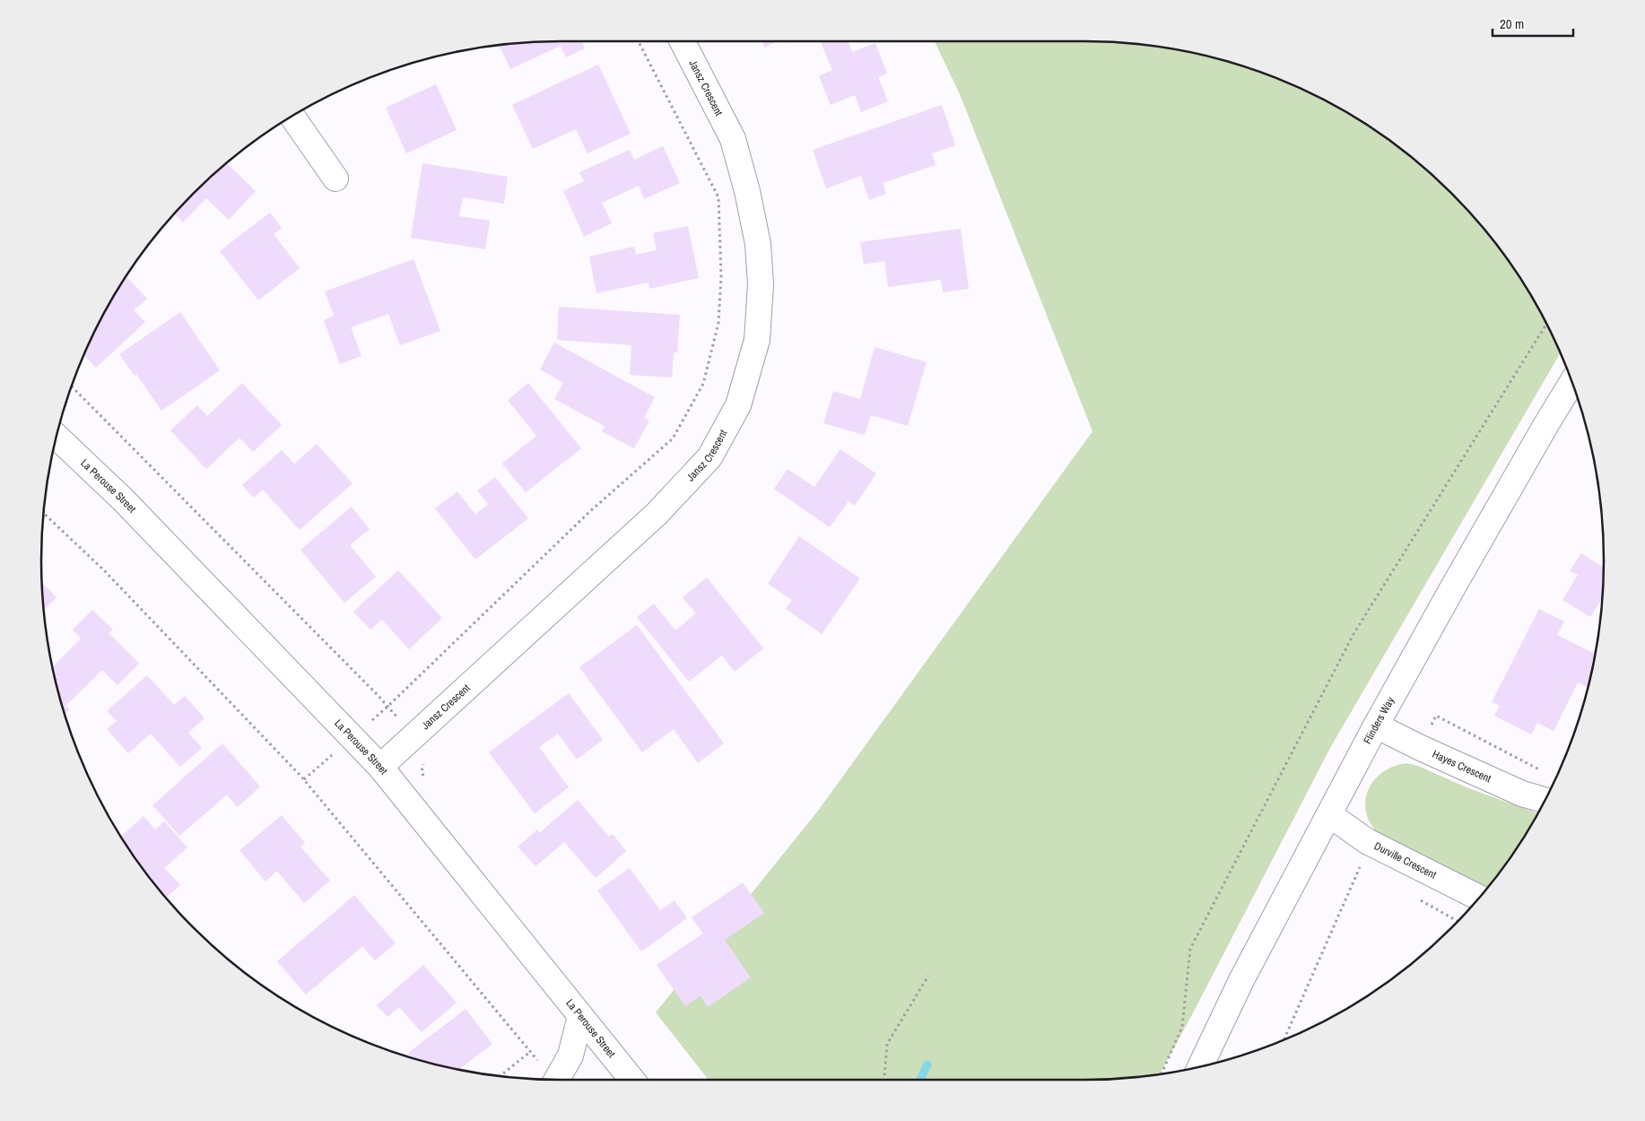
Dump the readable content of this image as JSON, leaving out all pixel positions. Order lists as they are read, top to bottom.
{
  "streets": {
    "street": [
      "Jansz Crescent",
      "La Perouse Street",
      "Flinders Way",
      "Hayes Crescent",
      "Durville Crescent"
    ]
  },
  "crossings": [
    ["Jansz Crescent", "La Perouse Street"],
    ["Flinders Way", "Hayes Crescent"],
    ["Flinders Way", "Durville Crescent"]
  ],
  "scale_bar": "20 m"
}
